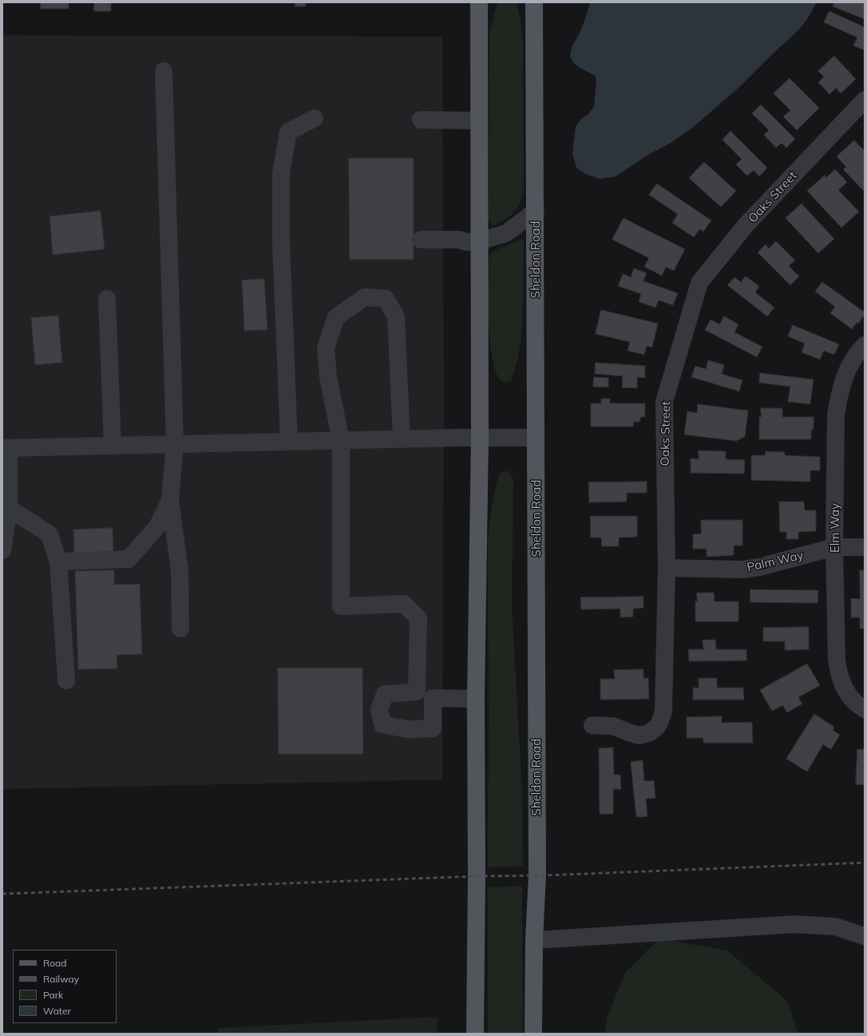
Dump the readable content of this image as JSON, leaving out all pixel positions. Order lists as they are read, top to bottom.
{
  "streets": {
    "main road": ["Sheldon Road"],
    "street": ["Oaks Street", "Elm Way", "Palm Way"]
  },
  "crossings": [
    ["Oaks Street", "Palm Way"],
    ["Elm Way", "Palm Way"]
  ],
  "legend": [
    "Road",
    "Railway",
    "Park",
    "Water"
  ]
}
